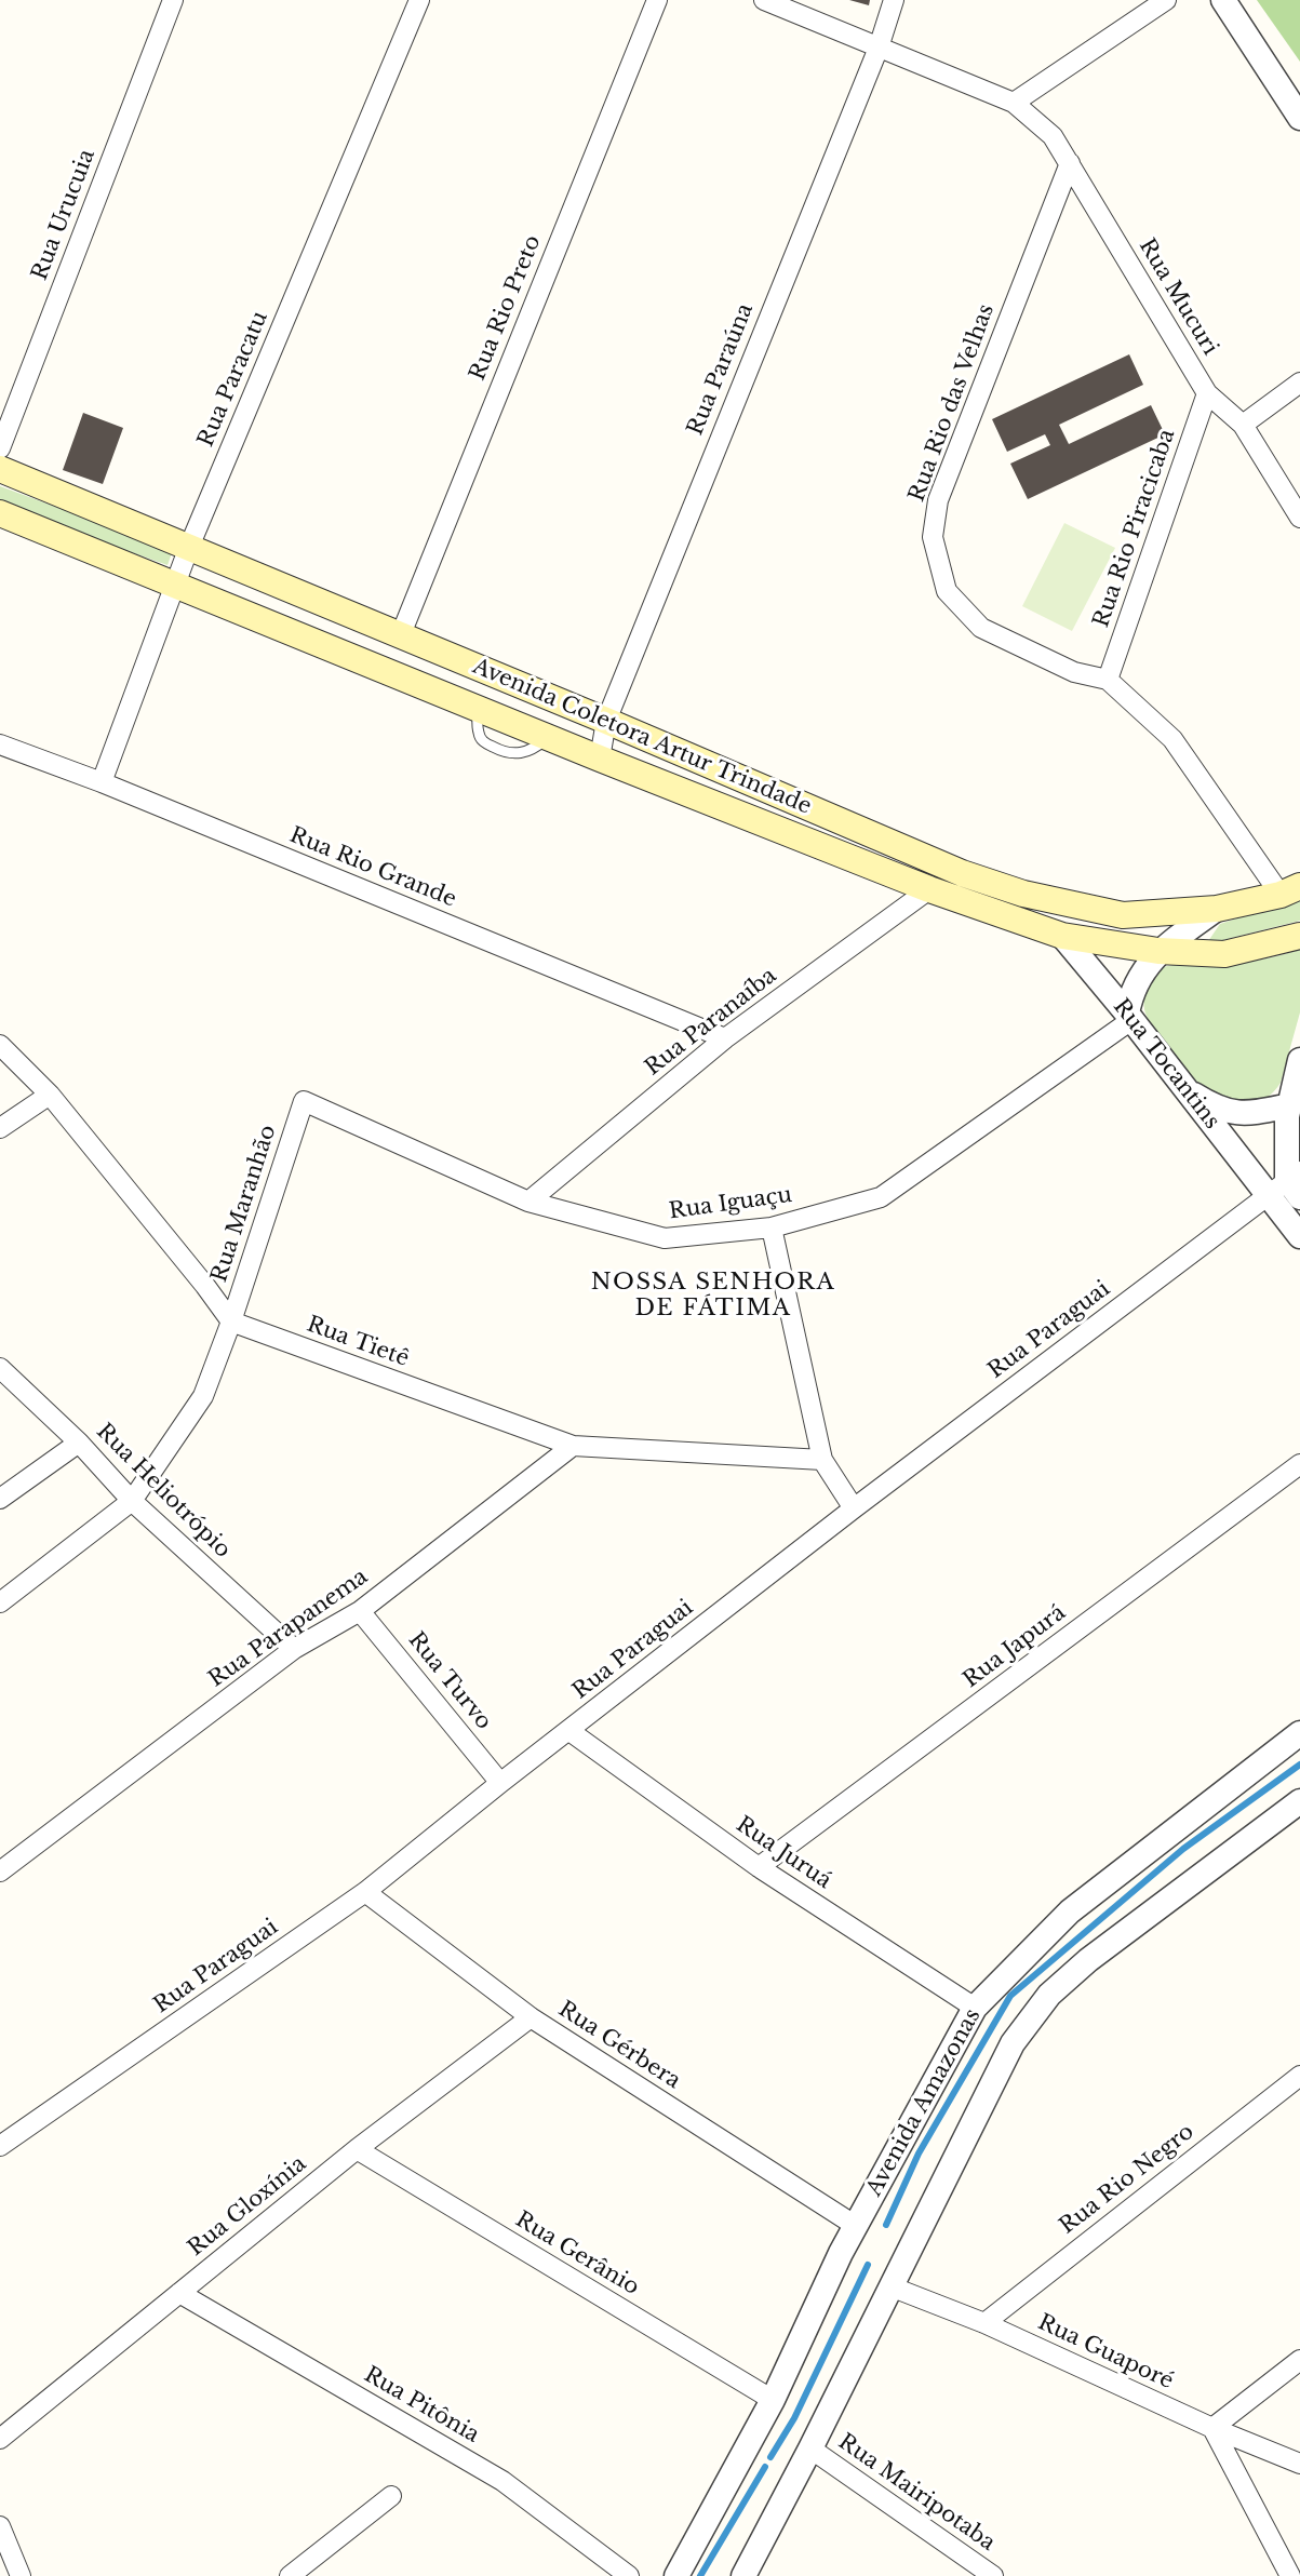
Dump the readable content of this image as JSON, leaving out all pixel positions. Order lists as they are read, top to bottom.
{
  "streets": {
    "main road": ["Avenida Coletora Artur Trindade"],
    "street": [
      "Rua Urucuia",
      "Rua Mucuri",
      "Rua Rio Preto",
      "Rua Paraúna",
      "Rua Paracatu",
      "Rua Rio das Velhas",
      "Rua Rio Piracicaba",
      "Rua Rio Grande",
      "Rua Paranaíba",
      "Rua Tocantins",
      "Rua Maranhão",
      "Rua Iguaçu",
      "Rua Paraguai",
      "Rua Tietê",
      "Rua Heliotrópio",
      "Rua Parapanema",
      "Rua Japurá",
      "Rua Turvo",
      "Rua Juruá",
      "Rua Gérbera",
      "Avenida Amazonas",
      "Rua Rio Negro",
      "Rua Gloxínia",
      "Rua Gerânio",
      "Rua Guaporé",
      "Rua Pitônia",
      "Rua Mairipotaba"
    ]
  },
  "crossings": [
    ["Rua Mucuri", "Rua Paraúna"],
    ["Rua Mucuri", "Rua Rio das Velhas"],
    ["Rua Mucuri", "Rua Rio Piracicaba"],
    ["Rua Rio Preto", "Avenida Coletora Artur Trindade"],
    ["Rua Paraúna", "Avenida Coletora Artur Trindade"],
    ["Rua Paracatu", "Avenida Coletora Artur Trindade"],
    ["Rua Paracatu", "Rua Rio Grande"],
    ["Rua Rio das Velhas", "Rua Rio Piracicaba"],
    ["Rua Rio das Velhas", "Avenida Coletora Artur Trindade"],
    ["Avenida Coletora Artur Trindade", "Rua Paranaíba"],
    ["Avenida Coletora Artur Trindade", "Rua Tocantins"],
    ["Rua Rio Grande", "Rua Paranaíba"],
    ["Rua Paranaíba", "Rua Iguaçu"],
    ["Rua Tocantins", "Rua Iguaçu"],
    ["Rua Tocantins", "Rua Paraguai"],
    ["Rua Maranhão", "Rua Iguaçu"],
    ["Rua Maranhão", "Rua Tietê"],
    ["Rua Maranhão", "Rua Heliotrópio"],
    ["Rua Paraguai", "Rua Turvo"],
    ["Rua Paraguai", "Rua Juruá"],
    ["Rua Paraguai", "Rua Gérbera"],
    ["Rua Tietê", "Rua Parapanema"],
    ["Rua Heliotrópio", "Rua Parapanema"],
    ["Rua Parapanema", "Rua Turvo"],
    ["Rua Japurá", "Rua Juruá"],
    ["Rua Juruá", "Avenida Amazonas"],
    ["Rua Gérbera", "Avenida Amazonas"],
    ["Rua Gérbera", "Rua Gloxínia"],
    ["Avenida Amazonas", "Rua Gerânio"],
    ["Rua Rio Negro", "Rua Guaporé"],
    ["Rua Gloxínia", "Rua Gerânio"],
    ["Rua Gloxínia", "Rua Pitônia"]
  ],
  "districts": ["NOSSA SENHORA DE FÁTIMA"]
}
